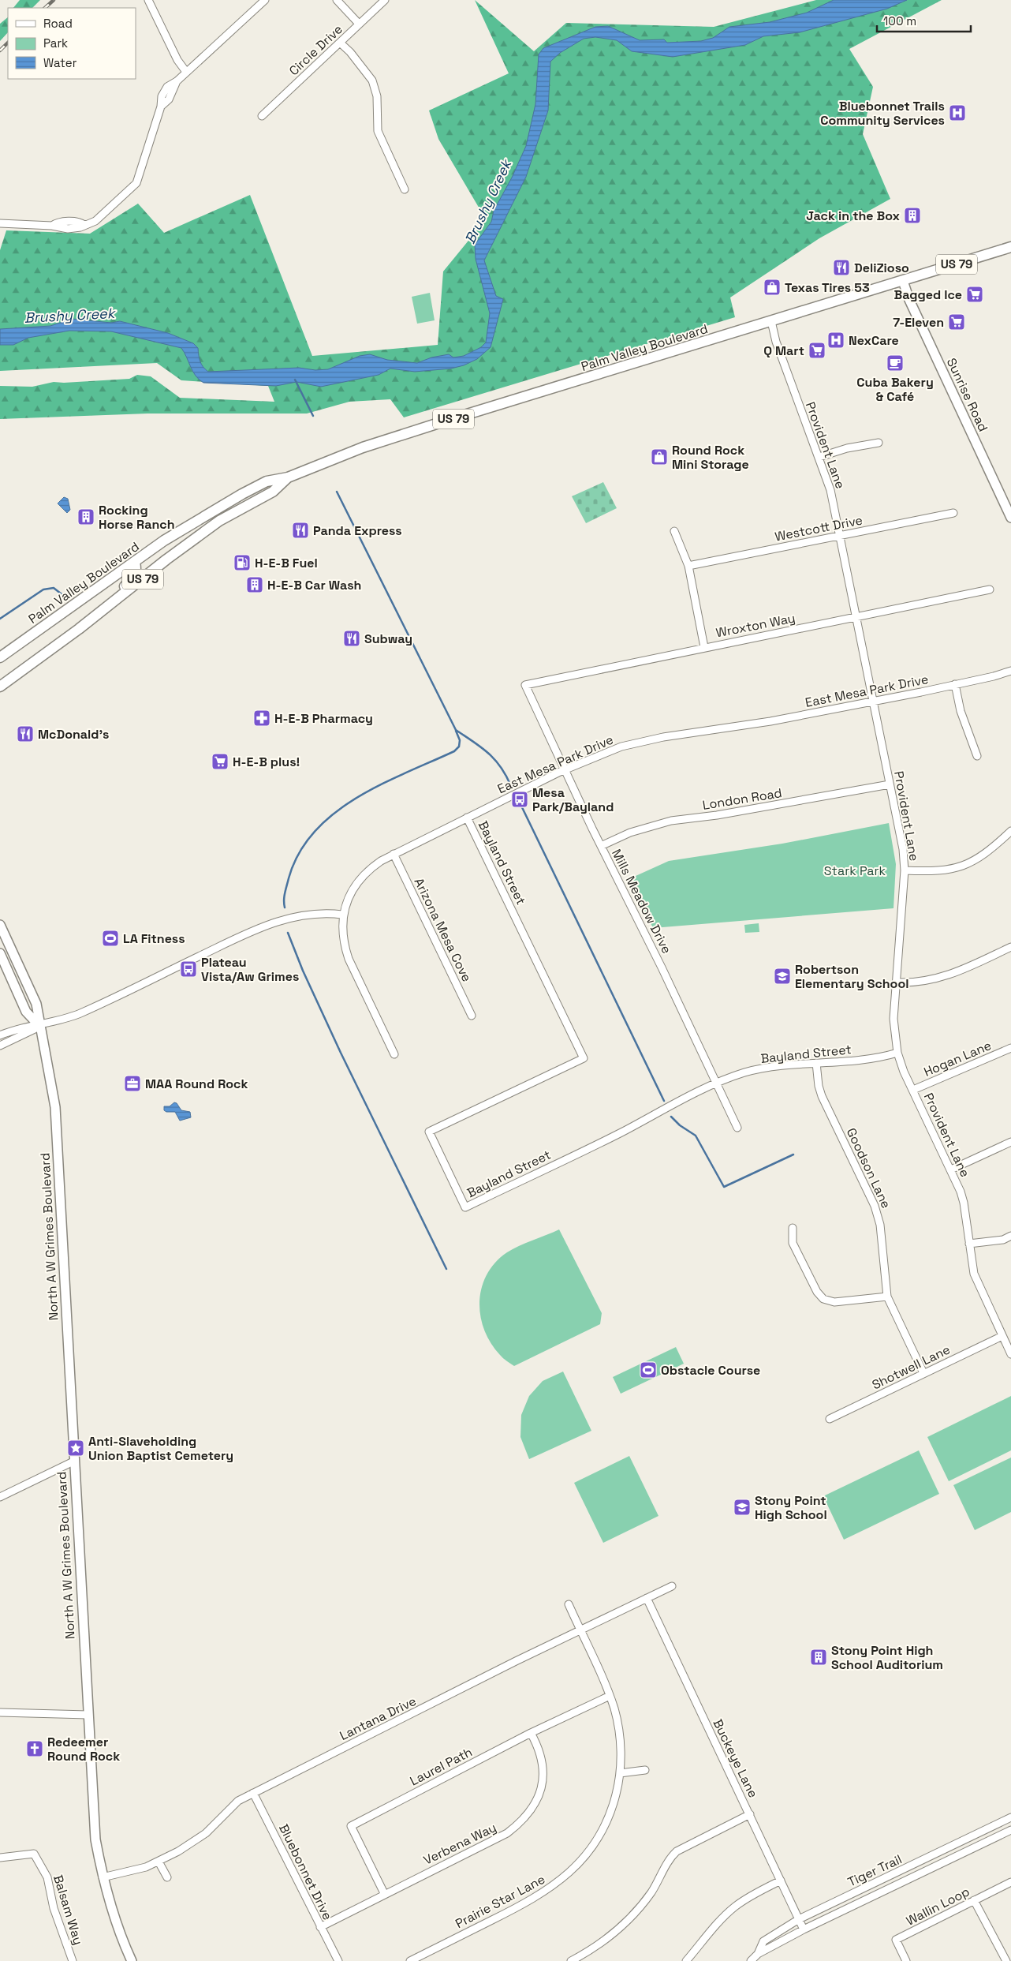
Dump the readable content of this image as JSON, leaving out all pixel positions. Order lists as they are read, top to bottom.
{
  "streets": {
    "highway": ["US 79", "Palm Valley Boulevard"],
    "main road": ["Sunrise Road", "North A W Grimes Boulevard"],
    "street": [
      "Circle Drive",
      "Provident Lane",
      "Westcott Drive",
      "Wroxton Way",
      "East Mesa Park Drive",
      "London Road",
      "Bayland Street",
      "Mills Meadow Drive",
      "Arizona Mesa Cove",
      "Hogan Lane",
      "Goodson Lane",
      "Shotwell Lane",
      "Lantana Drive",
      "Buckeye Lane",
      "Laurel Path",
      "Verbena Way",
      "Tiger Trail",
      "Bluebonnet Drive",
      "Prairie Star Lane",
      "Wallin Loop",
      "Balsam Way"
    ]
  },
  "crossings": [
    ["Palm Valley Boulevard", "Sunrise Road"],
    ["Palm Valley Boulevard", "Provident Lane"],
    ["Provident Lane", "Westcott Drive"],
    ["Provident Lane", "Wroxton Way"],
    ["Provident Lane", "East Mesa Park Drive"],
    ["Provident Lane", "London Road"],
    ["Provident Lane", "Bayland Street"],
    ["Provident Lane", "Hogan Lane"],
    ["Provident Lane", "Shotwell Lane"],
    ["Wroxton Way", "Mills Meadow Drive"],
    ["East Mesa Park Drive", "Bayland Street"],
    ["East Mesa Park Drive", "Mills Meadow Drive"],
    ["East Mesa Park Drive", "Arizona Mesa Cove"],
    ["London Road", "Mills Meadow Drive"],
    ["Bayland Street", "Mills Meadow Drive"],
    ["Bayland Street", "Goodson Lane"],
    ["Goodson Lane", "Shotwell Lane"],
    ["North A W Grimes Boulevard", "Lantana Drive"],
    ["Lantana Drive", "Buckeye Lane"],
    ["Lantana Drive", "Bluebonnet Drive"],
    ["Lantana Drive", "Prairie Star Lane"],
    ["Buckeye Lane", "Tiger Trail"],
    ["Laurel Path", "Verbena Way"],
    ["Laurel Path", "Prairie Star Lane"],
    ["Verbena Way", "Bluebonnet Drive"]
  ],
  "water": ["Brushy Creek"],
  "parks": ["Stark Park"],
  "places": {
    "hospital": ["Bluebonnet Trails Community Services", "NexCare"],
    "building": [
      "Jack in the Box",
      "Rocking Horse Ranch",
      "H-E-B Car Wash",
      "Stony Point High School Auditorium"
    ],
    "restaurant": [
      "DeliZioso",
      "Panda Express",
      "Subway",
      "McDonald's"
    ],
    "shop": ["Texas Tires 53", "Round Rock Mini Storage"],
    "supermarket": [
      "Bagged Ice",
      "7-Eleven",
      "Q Mart",
      "H-E-B plus!"
    ],
    "cafe": ["Cuba Bakery & Café"],
    "fuel station": ["H-E-B Fuel"],
    "pharmacy": ["H-E-B Pharmacy"],
    "bus stop": ["Mesa Park/Bayland", "Plateau Vista/Aw Grimes"],
    "sports": ["LA Fitness", "Obstacle Course"],
    "school or university": ["Robertson Elementary School", "Stony Point High School"],
    "office": ["MAA Round Rock"],
    "place": ["Anti-Slaveholding Union Baptist Cemetery"],
    "church": ["Redeemer Round Rock"]
  },
  "legend": ["Road", "Park", "Water"],
  "scale_bar": "100 m"
}
